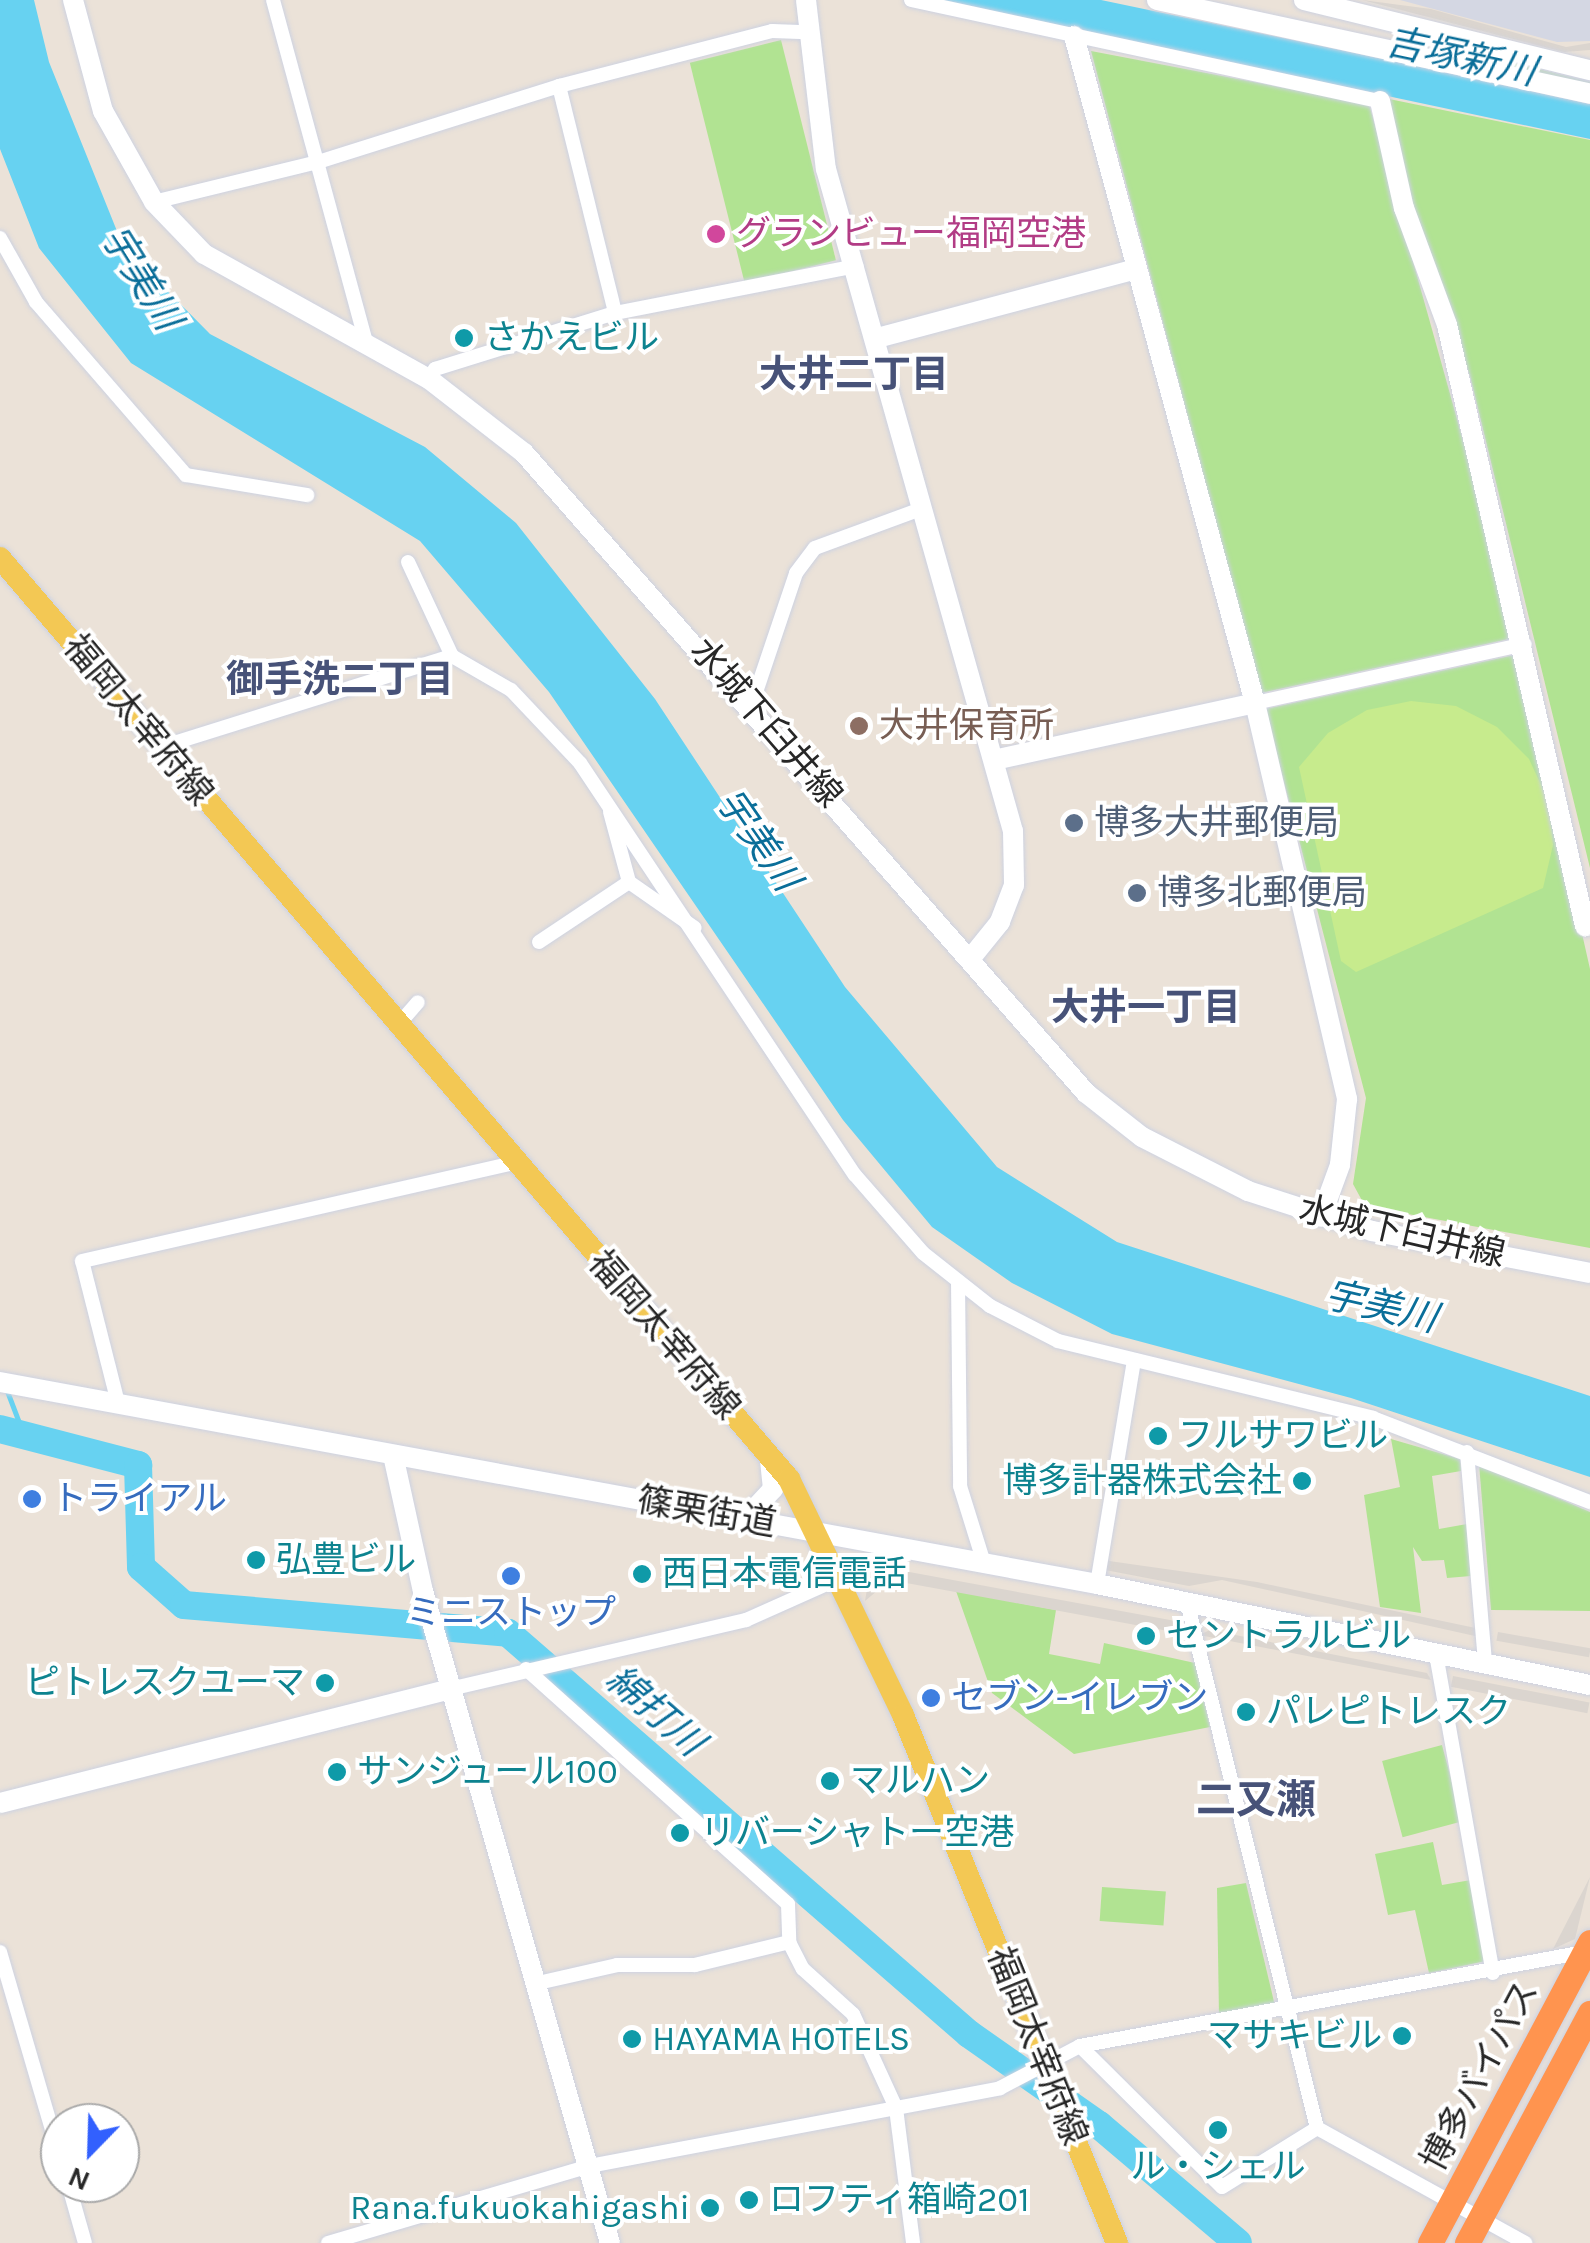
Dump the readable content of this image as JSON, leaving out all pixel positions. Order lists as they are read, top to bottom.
{
  "streets": {
    "highway": ["博多バイパス"],
    "main road": ["福岡太宰府線"],
    "street": ["水城下臼井線", "篠栗街道"]
  },
  "crossings": [
    ["福岡太宰府線", "篠栗街道"]
  ],
  "districts": [
    "大井二丁目",
    "御手洗二丁目",
    "大井一丁目",
    "二又瀬"
  ],
  "water": ["吉塚新川", "宇美川", "綿打川"],
  "places": [
    "グランビュー福岡空港",
    "さかえビル",
    "大井保育所",
    "博多大井郵便局",
    "博多北郵便局",
    "フルサワビル",
    "博多計器株式会社",
    "トライアル",
    "弘豊ビル",
    "西日本電信電話",
    "ミニストップ",
    "セントラルビル",
    "ピトレスクユーマ",
    "セブン-イレブン",
    "パレピトレスク",
    "サンジュール100",
    "マルハン",
    "リバーシャトー空港",
    "マサキビル",
    "HAYAMA HOTELS",
    "ル・シェル",
    "ロフティ箱崎201",
    "Rana.fukuokahigashi"
  ],
  "north": "bottom left"
}
